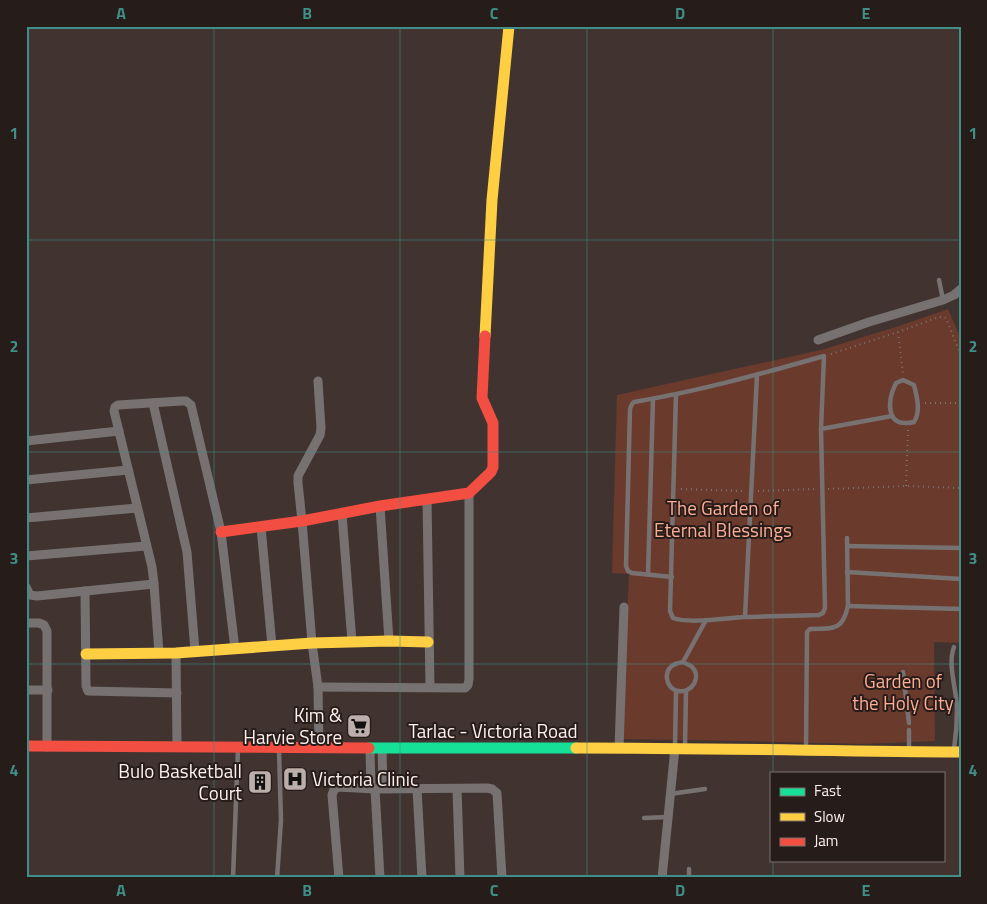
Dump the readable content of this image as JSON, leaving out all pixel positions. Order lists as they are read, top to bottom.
{
  "streets": {
    "street": ["Tarlac - Victoria Road"]
  },
  "parks": ["The Garden of Eternal Blessings", "Garden of the Holy City"],
  "places": {
    "supermarket": ["Kim & Harvie Store"],
    "hospital": ["Victoria Clinic"],
    "building": ["Bulo Basketball Court"]
  },
  "legend": ["Fast", "Slow", "Jam"],
  "grid": {
    "columns": [
      "A",
      "B",
      "C",
      "D",
      "E"
    ],
    "rows": [
      "1",
      "2",
      "3",
      "4"
    ]
  }
}
